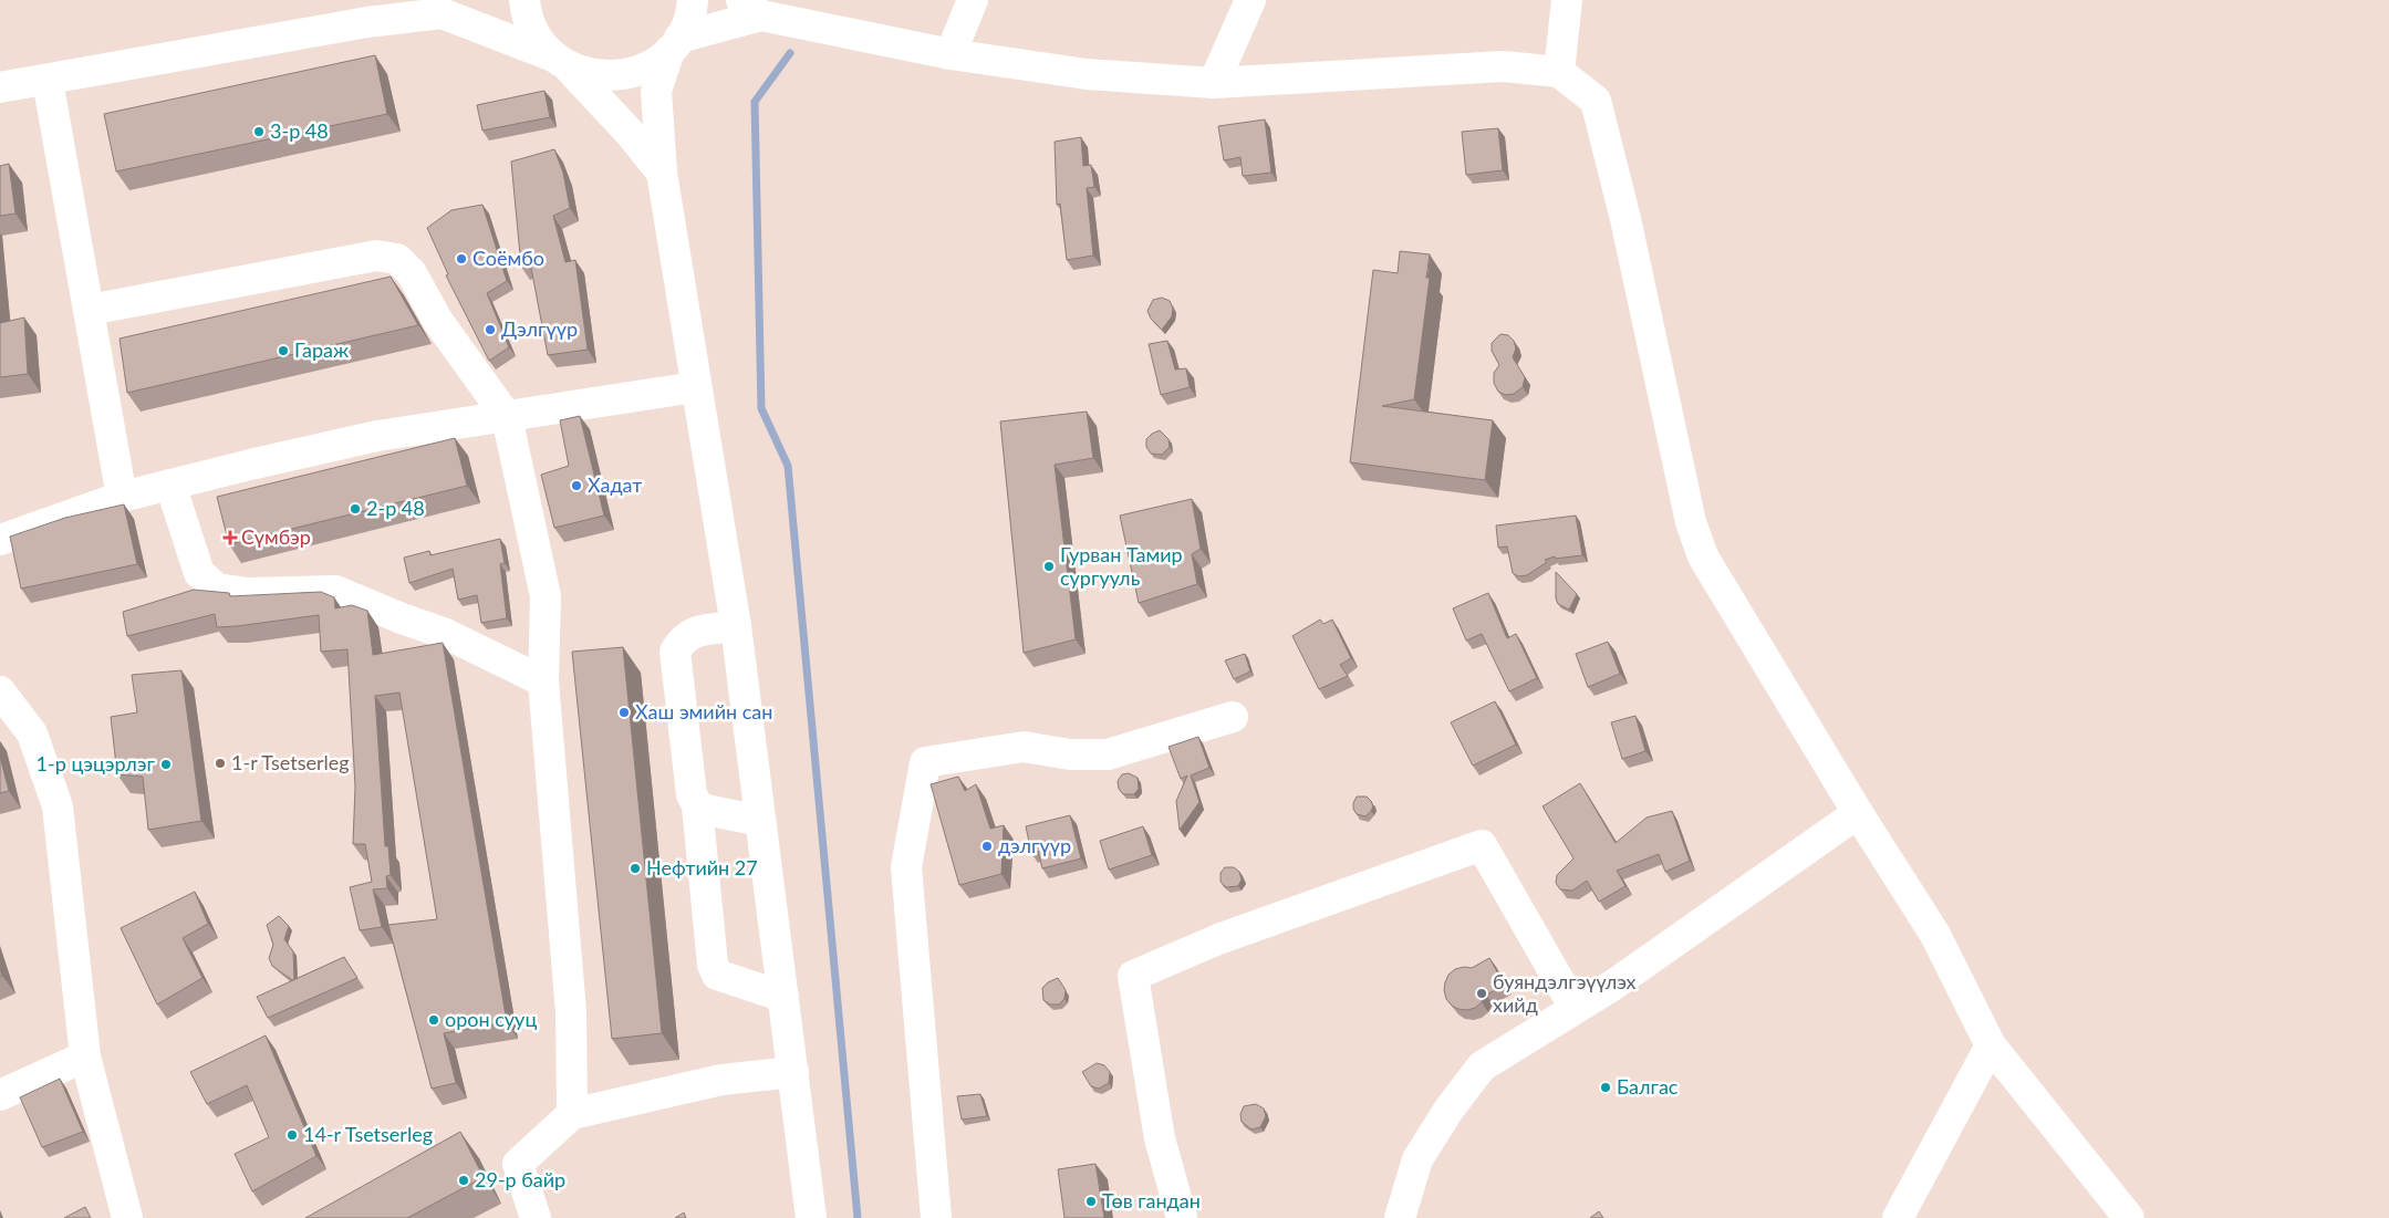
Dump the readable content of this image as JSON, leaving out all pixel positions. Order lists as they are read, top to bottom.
{
  "places": {
    "other": [
      "3-р 48",
      "Соёмбо",
      "Дэлгүүр",
      "Гараж",
      "Хадат",
      "2-р 48",
      "Гурван Тамир сургууль",
      "Хаш эмийн сан",
      "1-r Tsetserleg",
      "1-р цэцэрлэг",
      "дэлгүүр",
      "Нефтийн 27",
      "буяндэлгэүүлэх хийд",
      "орон сууц",
      "Балгас",
      "14-r Tsetserleg",
      "29-р байр",
      "Төв гандан"
    ],
    "health": ["Сүмбэр"]
  }
}
